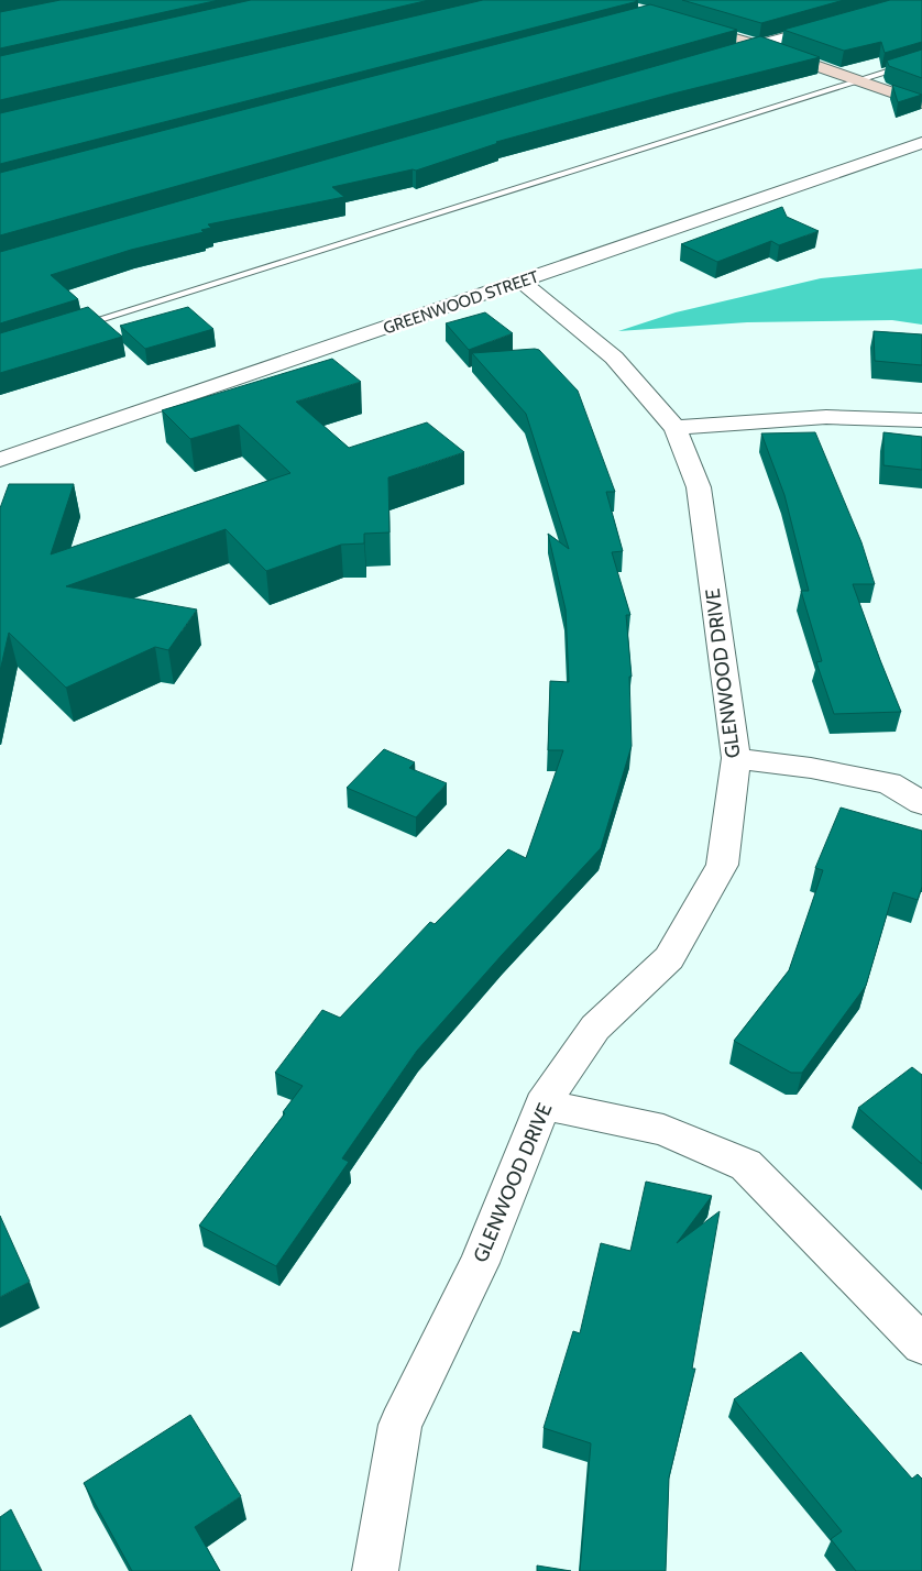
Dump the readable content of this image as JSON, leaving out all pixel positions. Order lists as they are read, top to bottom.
{
  "streets": {
    "street": ["GREENWOOD STREET", "GLENWOOD DRIVE"]
  },
  "crossings": [
    ["GREENWOOD STREET", "GLENWOOD DRIVE"]
  ]
}
